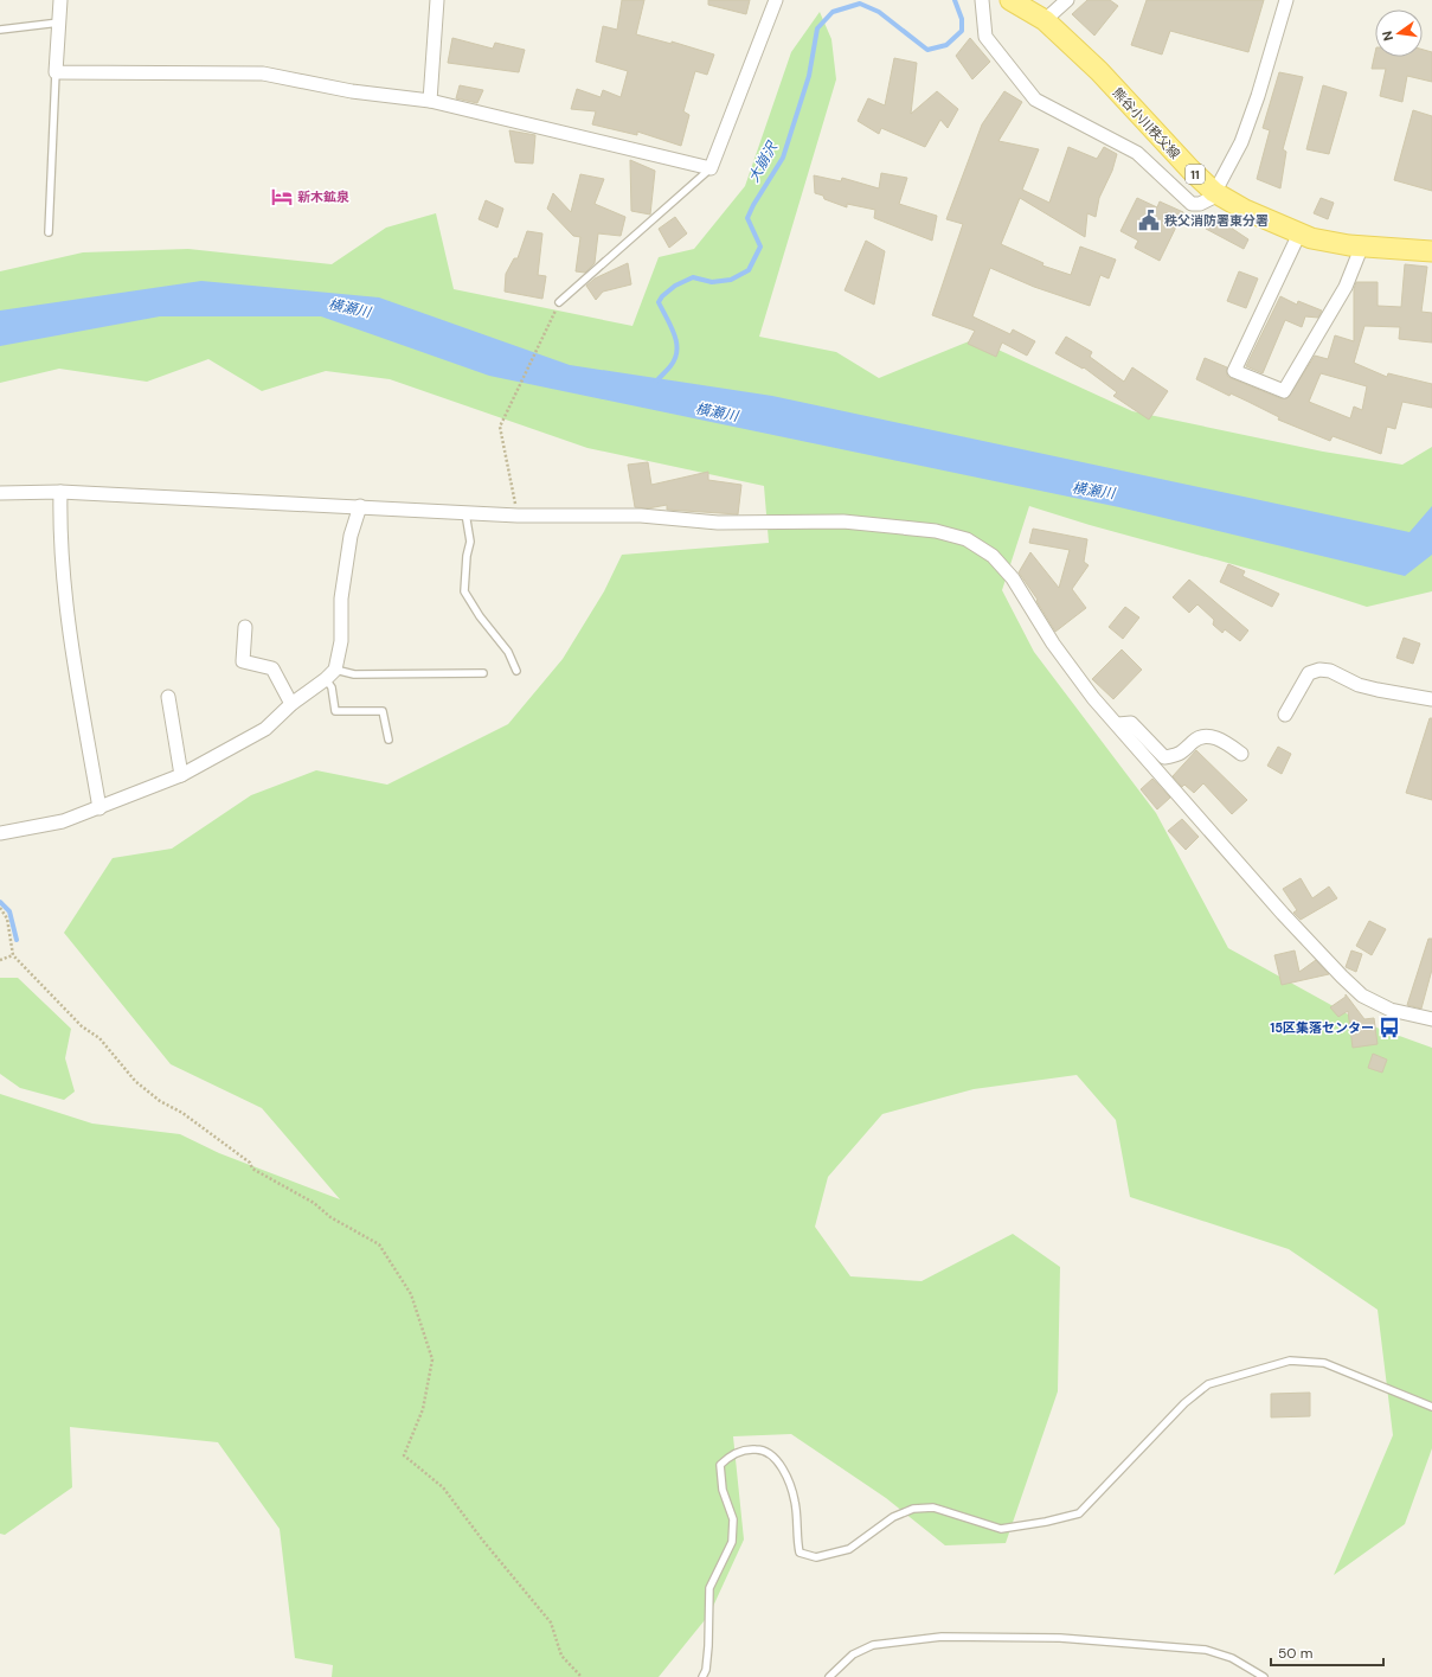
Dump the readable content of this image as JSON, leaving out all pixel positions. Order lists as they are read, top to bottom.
{
  "streets": {
    "main road": ["熊谷小川秩父線", "11"]
  },
  "water": ["大崩沢", "横瀬川"],
  "places": {
    "hotel": ["新木鉱泉"],
    "public building": ["秩父消防署東分署"],
    "bus stop": ["15区集落センター"]
  },
  "scale_bar": "50 m",
  "north": "left"
}
